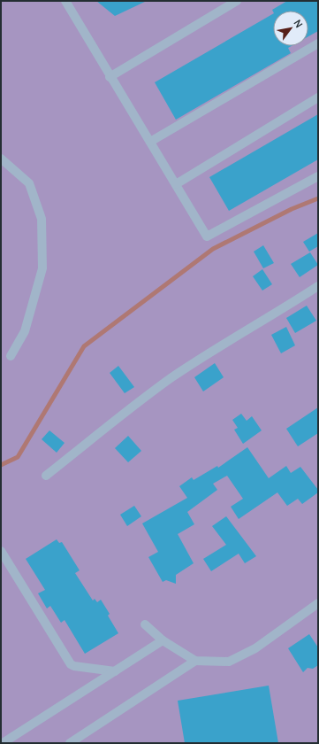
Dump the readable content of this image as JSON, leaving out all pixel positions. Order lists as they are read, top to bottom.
{
  "north": "top right"
}
